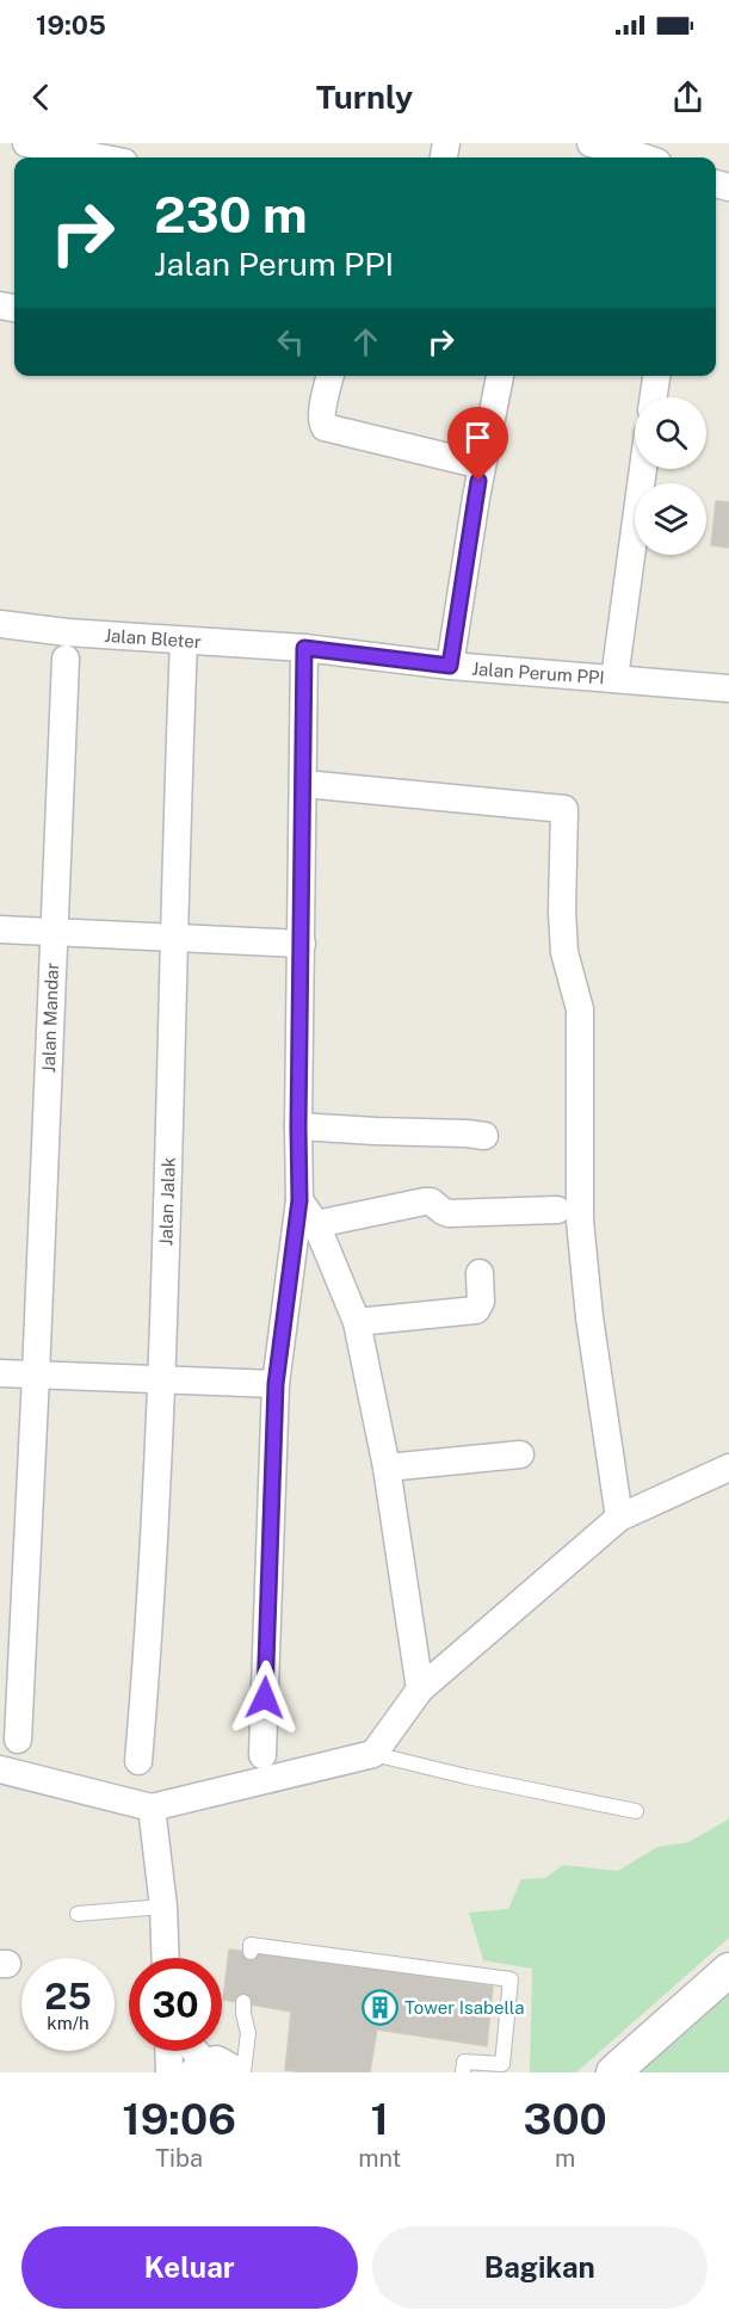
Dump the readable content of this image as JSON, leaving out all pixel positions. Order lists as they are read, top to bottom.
{
  "streets": {
    "street": [
      "Jalan Bleter",
      "Jalan Perum PPI",
      "Jalan Mandar",
      "Jalan Jalak"
    ]
  },
  "crossings": [
    ["Jalan Bleter", "Jalan Perum PPI"],
    ["Jalan Bleter", "Jalan Jalak"]
  ],
  "places": {
    "building": ["Tower Isabella"]
  },
  "page": {
    "status": "19:05",
    "header": "Turnly",
    "turn": ["230 m", "Jalan Perum PPI"],
    "speed": "25 km/h",
    "limit": "30",
    "eta": [
      "19:06",
      "Tiba",
      "1",
      "mnt",
      "300",
      "m"
    ],
    "buttons": ["Keluar", "Bagikan"]
  }
}
